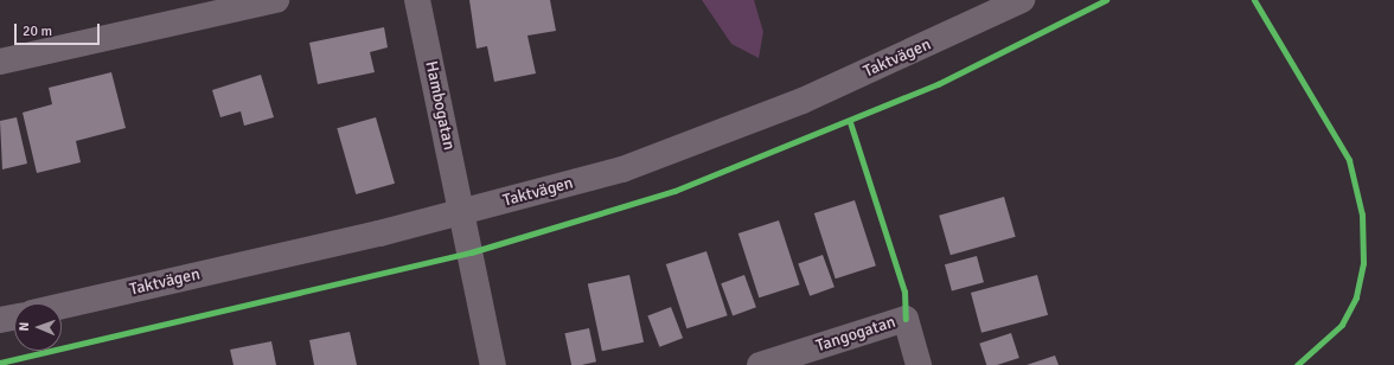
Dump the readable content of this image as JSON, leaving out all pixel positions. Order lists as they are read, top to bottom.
{
  "streets": {
    "street": ["Taktvägen", "Hambogatan", "Tangogatan"]
  },
  "crossings": [
    ["Taktvägen", "Hambogatan"]
  ],
  "scale_bar": "20 m",
  "north": "left"
}
